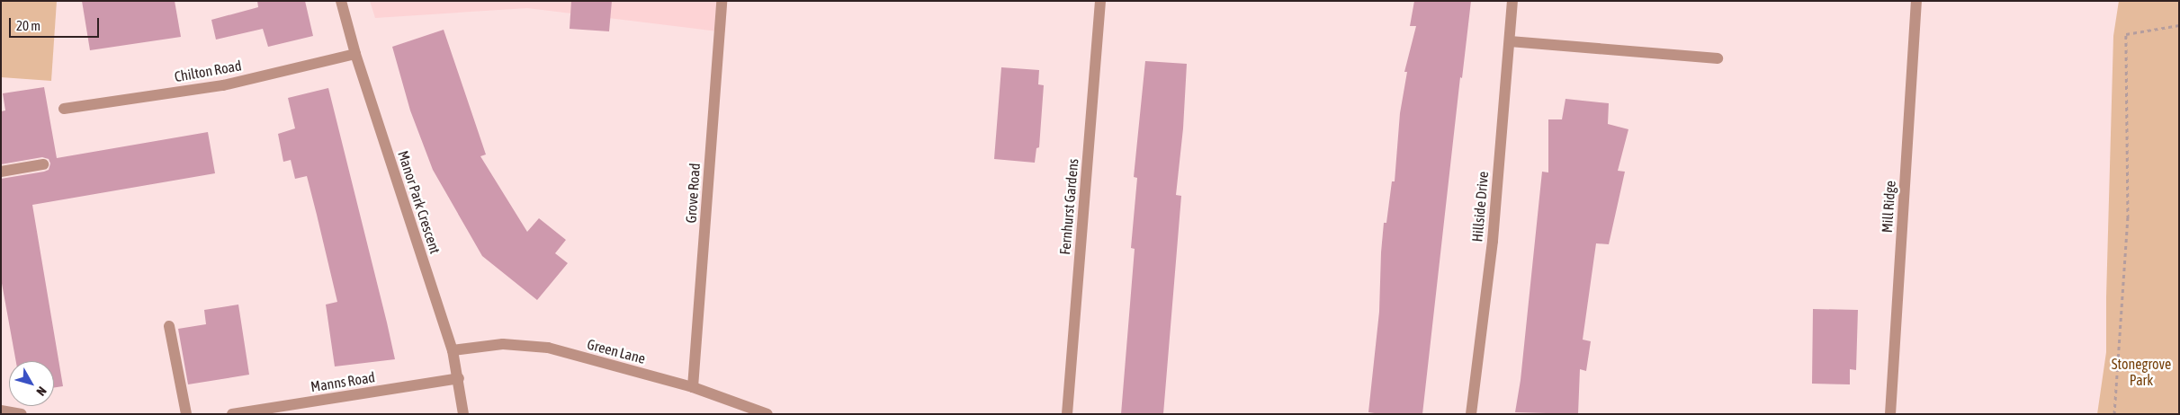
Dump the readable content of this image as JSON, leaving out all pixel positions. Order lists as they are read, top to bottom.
{
  "streets": {
    "street": [
      "Chilton Road",
      "Grove Road",
      "Manor Park Crescent",
      "Fernhurst Gardens",
      "Hillside Drive",
      "Mill Ridge",
      "Green Lane",
      "Manns Road"
    ]
  },
  "crossings": [
    ["Chilton Road", "Manor Park Crescent"],
    ["Grove Road", "Green Lane"],
    ["Manor Park Crescent", "Green Lane"],
    ["Manor Park Crescent", "Manns Road"]
  ],
  "parks": ["Stonegrove Park"],
  "scale_bar": "20 m",
  "north": "bottom right"
}
